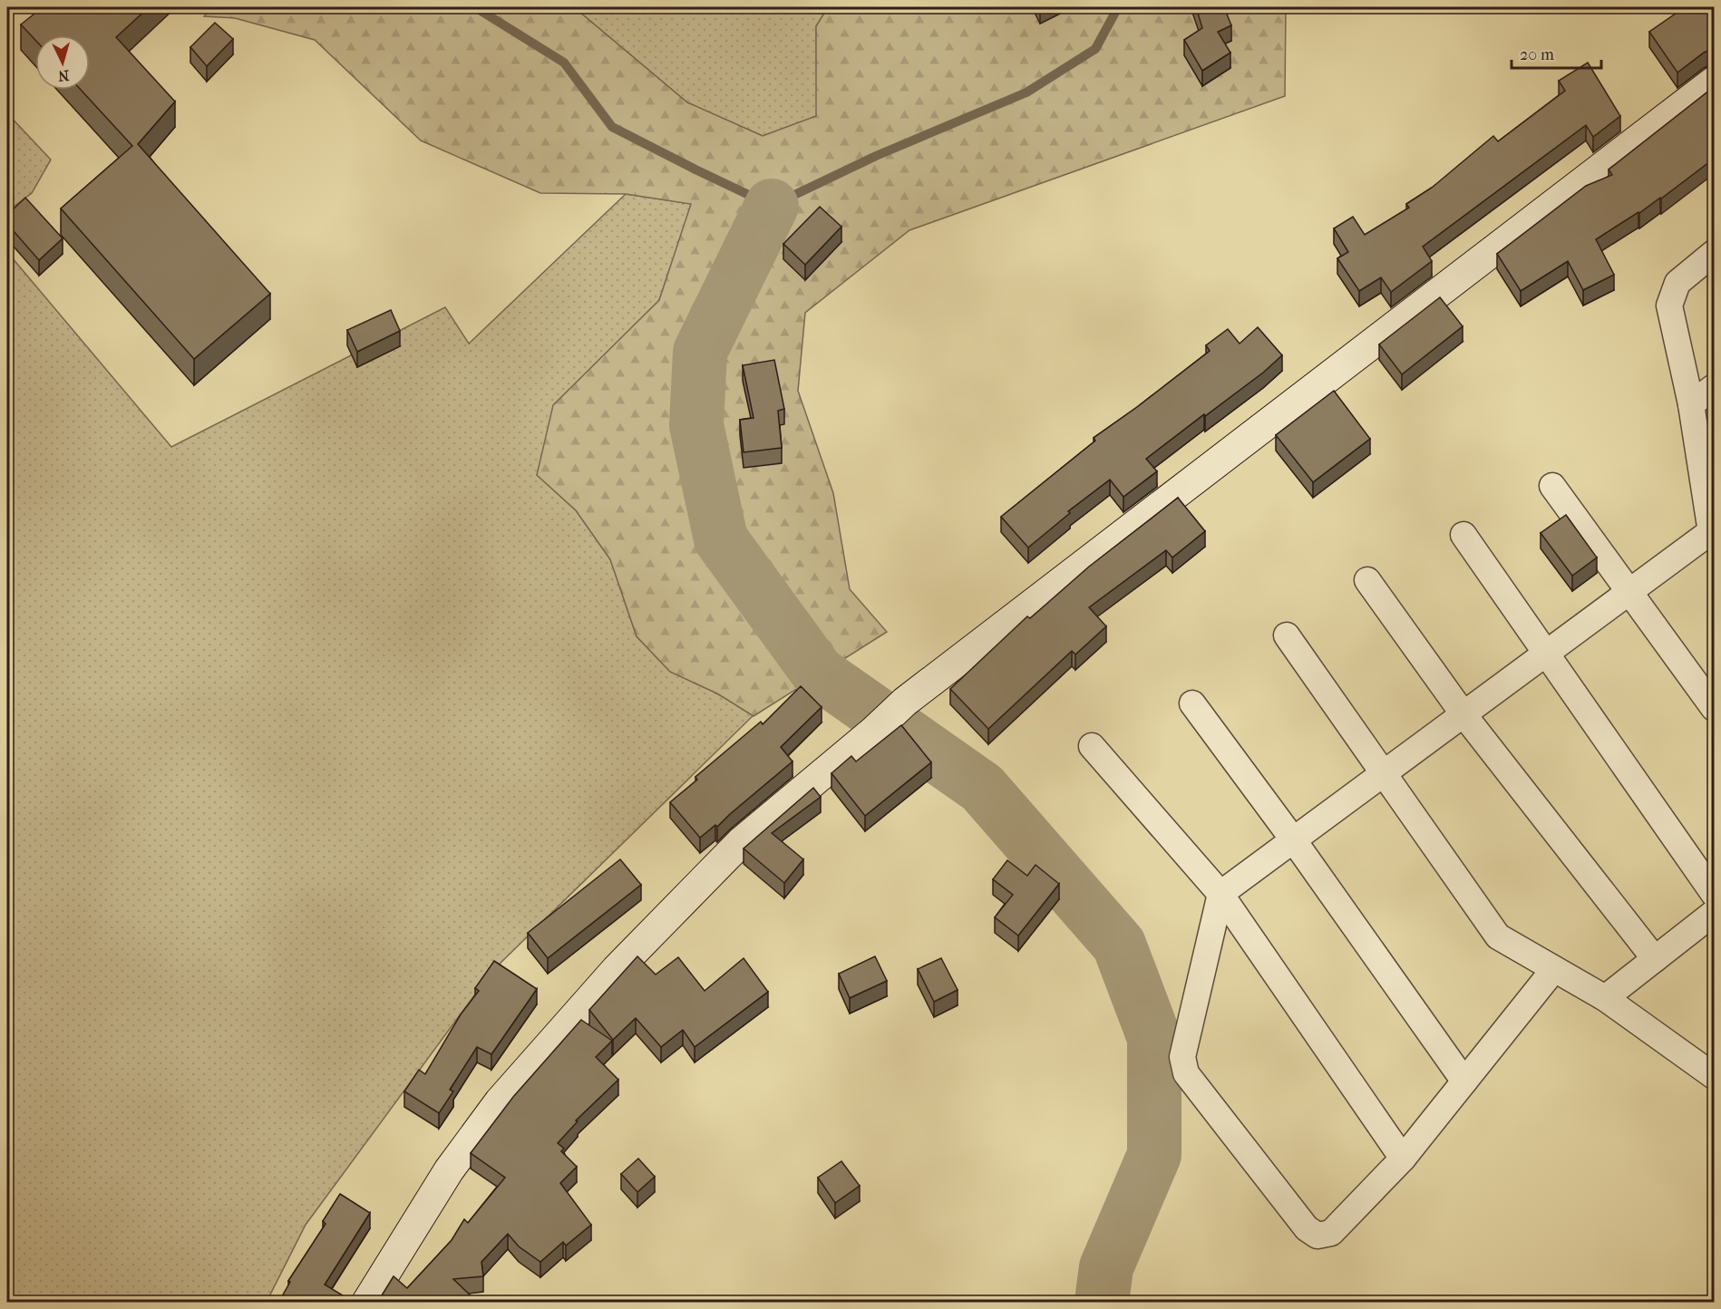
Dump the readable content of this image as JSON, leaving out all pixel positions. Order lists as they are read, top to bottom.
{
  "scale_bar": "20 m",
  "north": "bottom"
}
